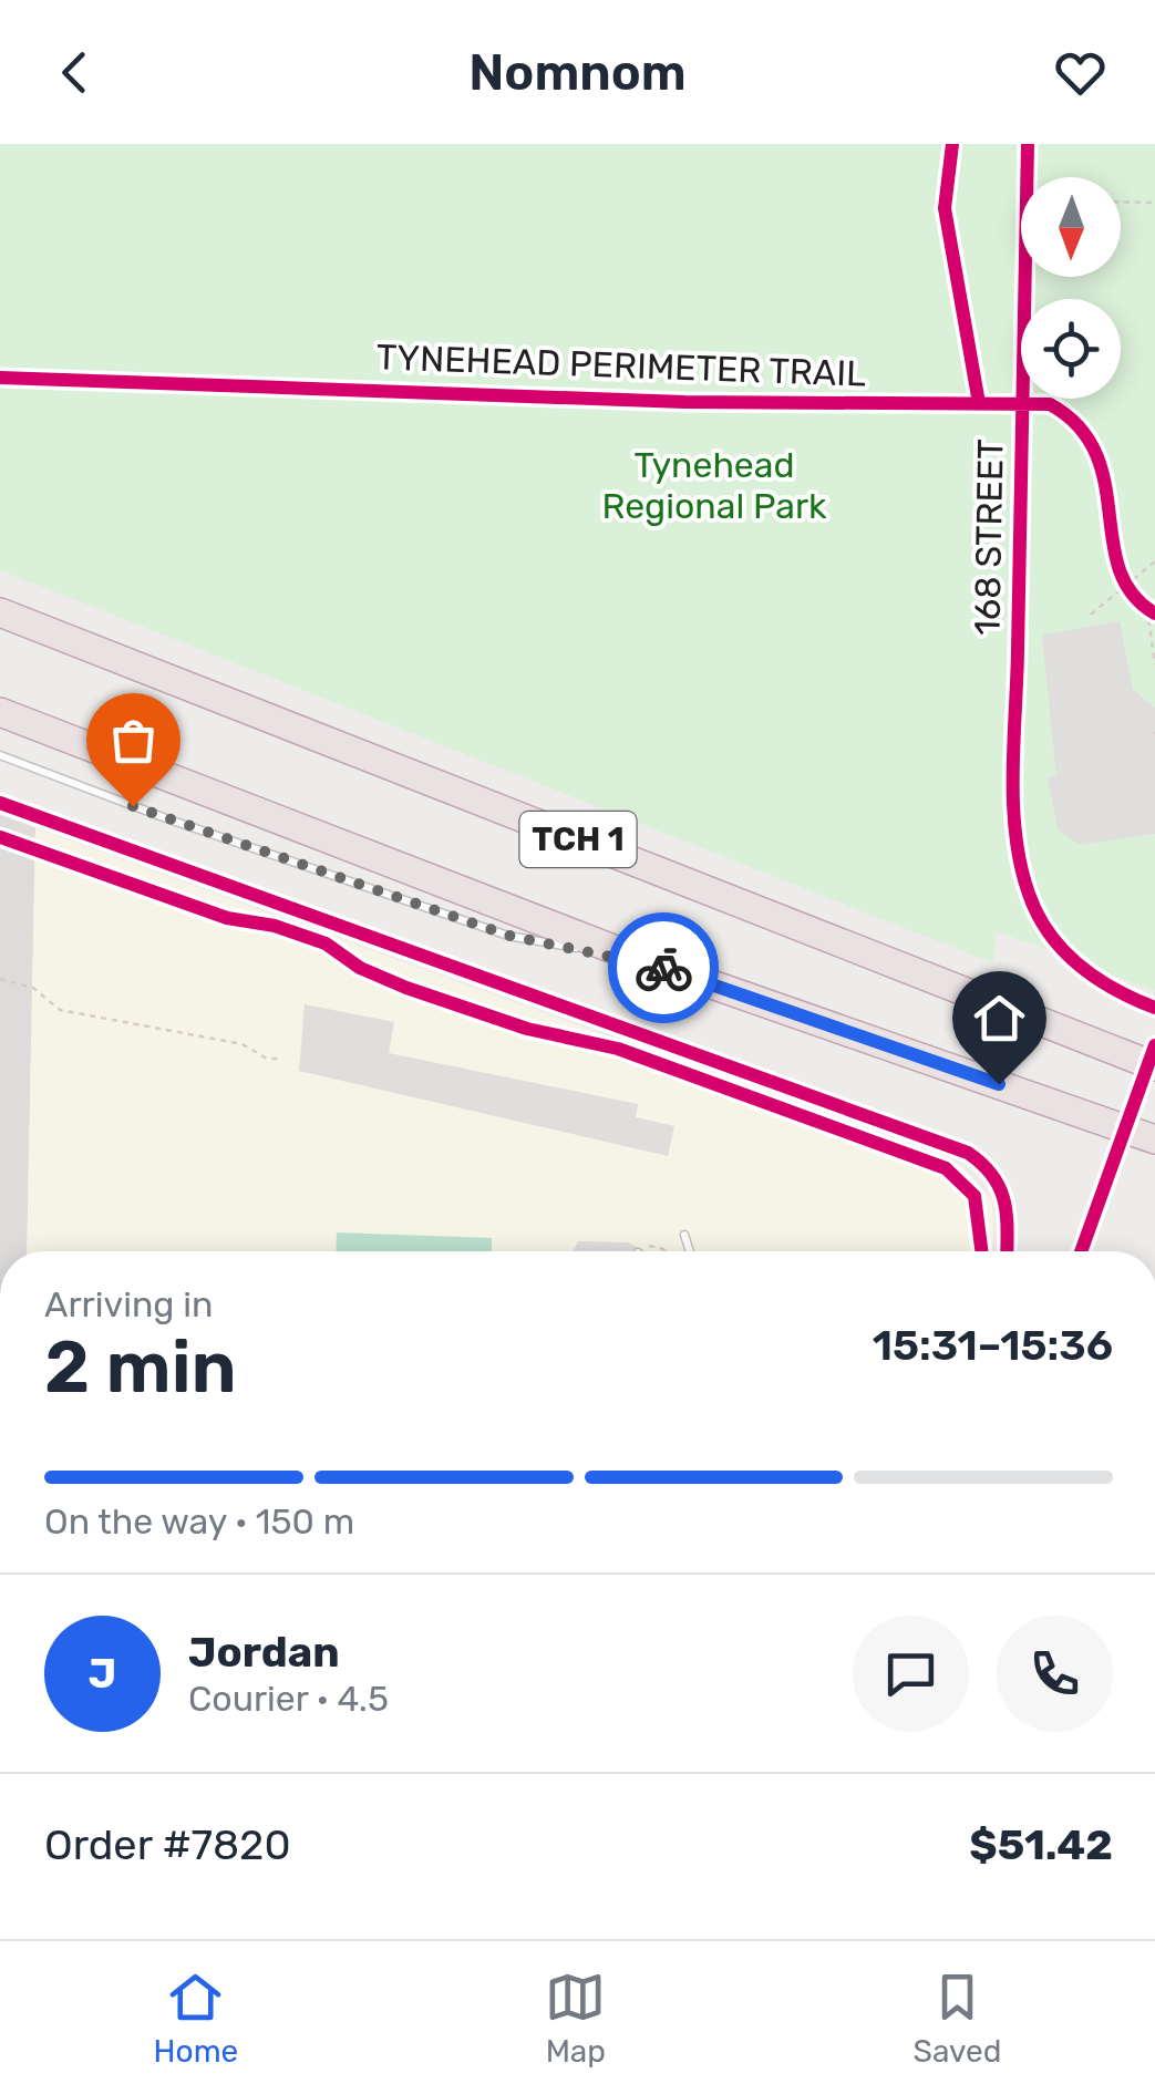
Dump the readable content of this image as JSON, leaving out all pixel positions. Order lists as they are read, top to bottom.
{
  "streets": {
    "highway": ["TCH 1"],
    "street": ["168 STREET"],
    "cycle path": ["TYNEHEAD PERIMETER TRAIL"]
  },
  "parks": ["Tynehead Regional Park"],
  "north": "bottom",
  "page": {
    "header": "Nomnom",
    "heading": ["2 min", "Arriving in", "15:31–15:36"],
    "panel": [
      "Jordan",
      "Courier · 4.5",
      "Order #7820",
      "$51.42"
    ],
    "bar": "On the way · 150 m",
    "round": "J",
    "tabs": ["Home", "Map", "Saved"]
  }
}
